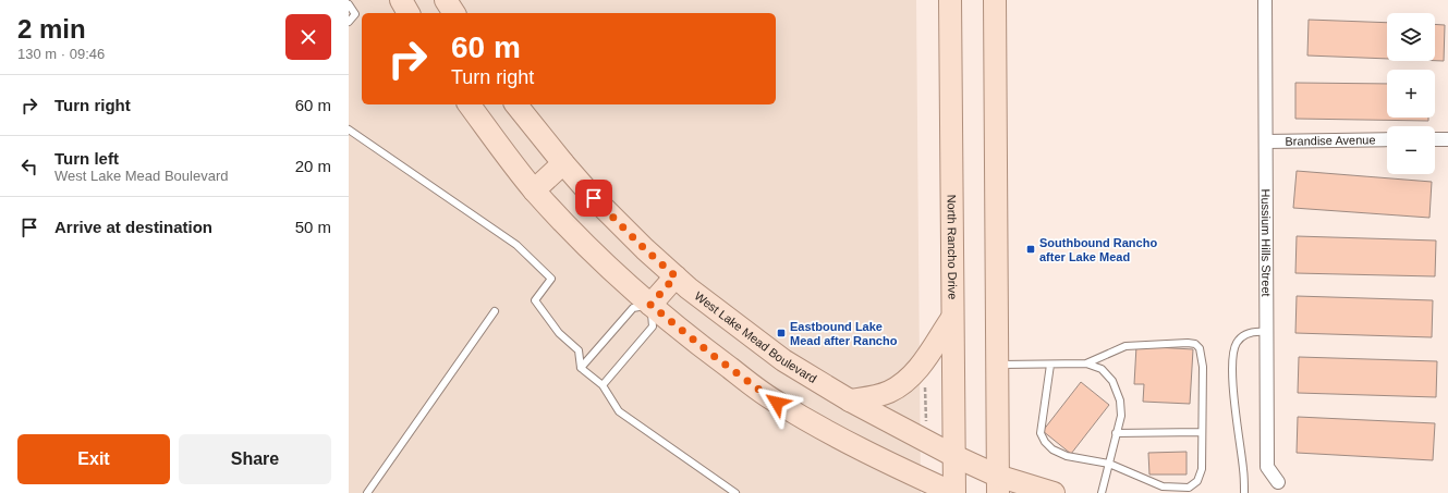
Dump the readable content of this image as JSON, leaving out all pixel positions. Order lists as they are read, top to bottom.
{
  "streets": {
    "main road": ["North Rancho Drive", "West Lake Mead Boulevard"],
    "street": ["Brandise Avenue", "Hussium Hills Street"]
  },
  "crossings": [
    ["Brandise Avenue", "Hussium Hills Street"],
    ["North Rancho Drive", "West Lake Mead Boulevard"]
  ],
  "places": {
    "transit": ["Southbound Rancho after Lake Mead", "Eastbound Lake Mead after Rancho"]
  },
  "page": {
    "heading": ["2 min", "130 m · 09:46"],
    "map_buttons": ["+", "−"],
    "turn": ["60 m", "Turn right"],
    "list": [
      {
        "name": "Turn right",
        "value": "60 m"
      },
      {
        "name": "Turn left",
        "note": "West Lake Mead Boulevard",
        "value": "20 m"
      },
      {
        "name": "Arrive at destination",
        "value": "50 m"
      }
    ],
    "buttons": ["Exit", "Share"]
  }
}
